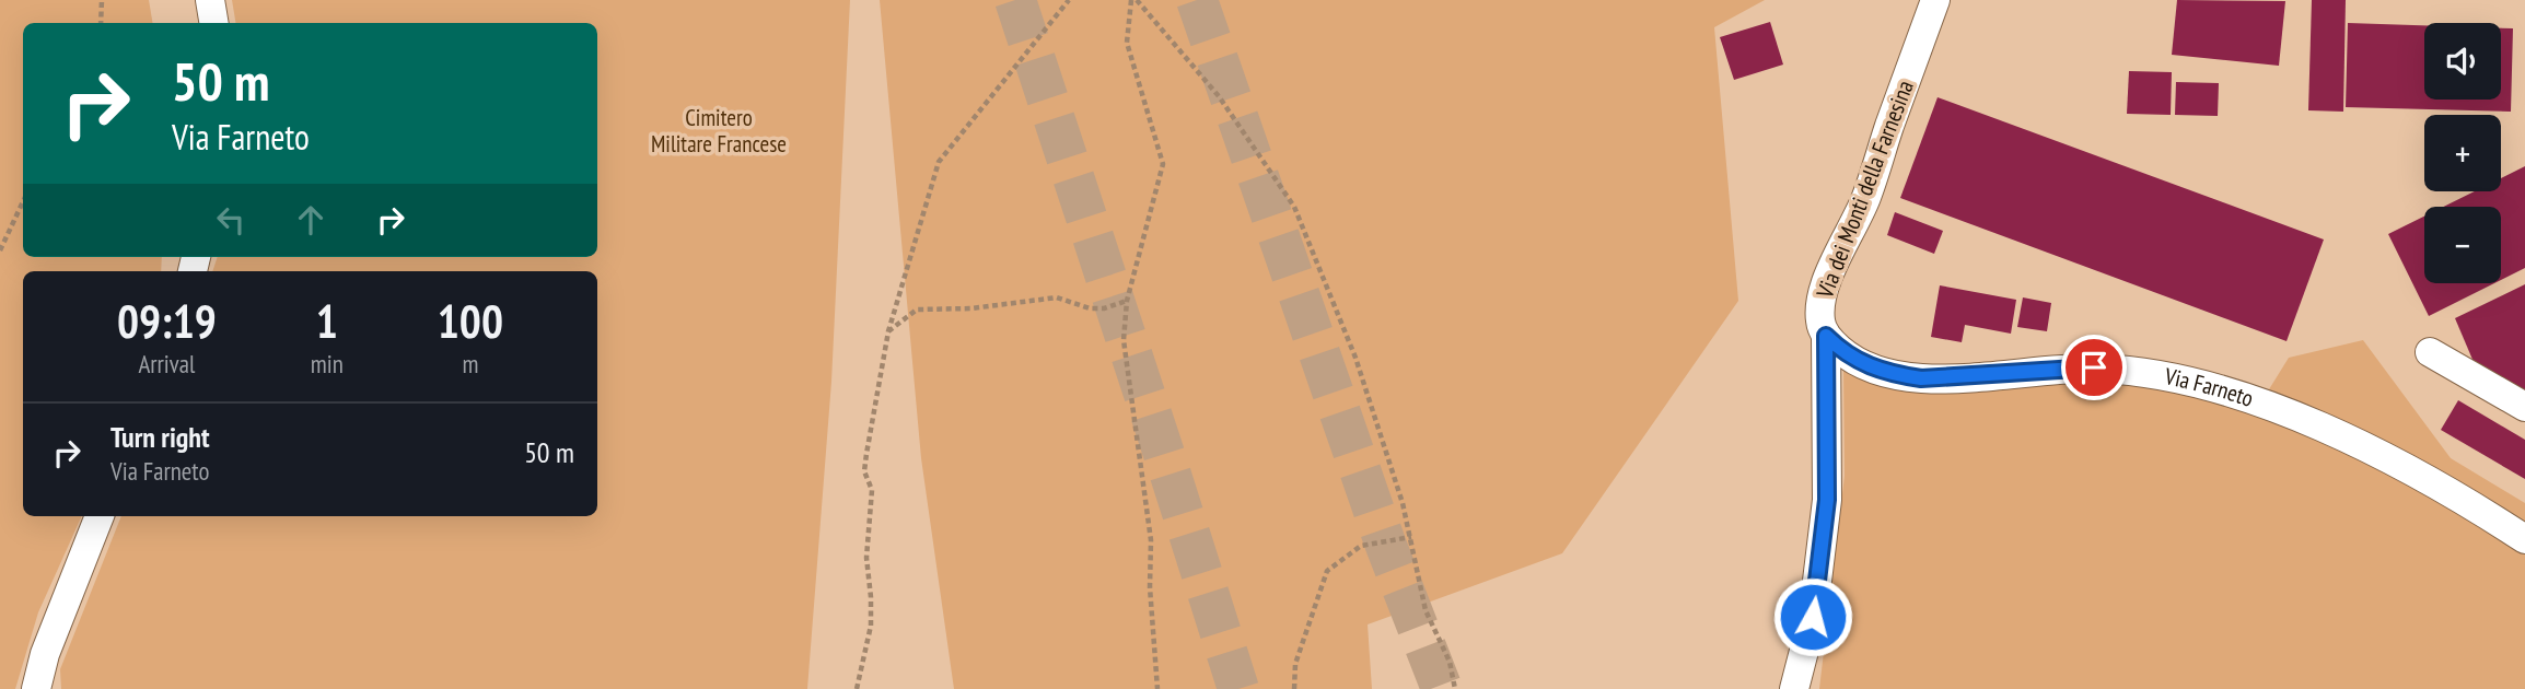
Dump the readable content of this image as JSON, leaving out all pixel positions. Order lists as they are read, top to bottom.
{
  "streets": {
    "street": ["Via dei Monti della Farnesina", "Via Farneto"]
  },
  "crossings": [
    ["Via dei Monti della Farnesina", "Via Farneto"]
  ],
  "parks": ["Cimitero Militare Francese"],
  "page": {
    "map_buttons": ["+", "−"],
    "turn": ["50 m", "Via Farneto"],
    "eta": [
      "09:19",
      "Arrival",
      "1",
      "min",
      "100",
      "m"
    ],
    "list": [
      {
        "name": "Turn right",
        "note": "Via Farneto",
        "value": "50 m"
      }
    ]
  }
}
